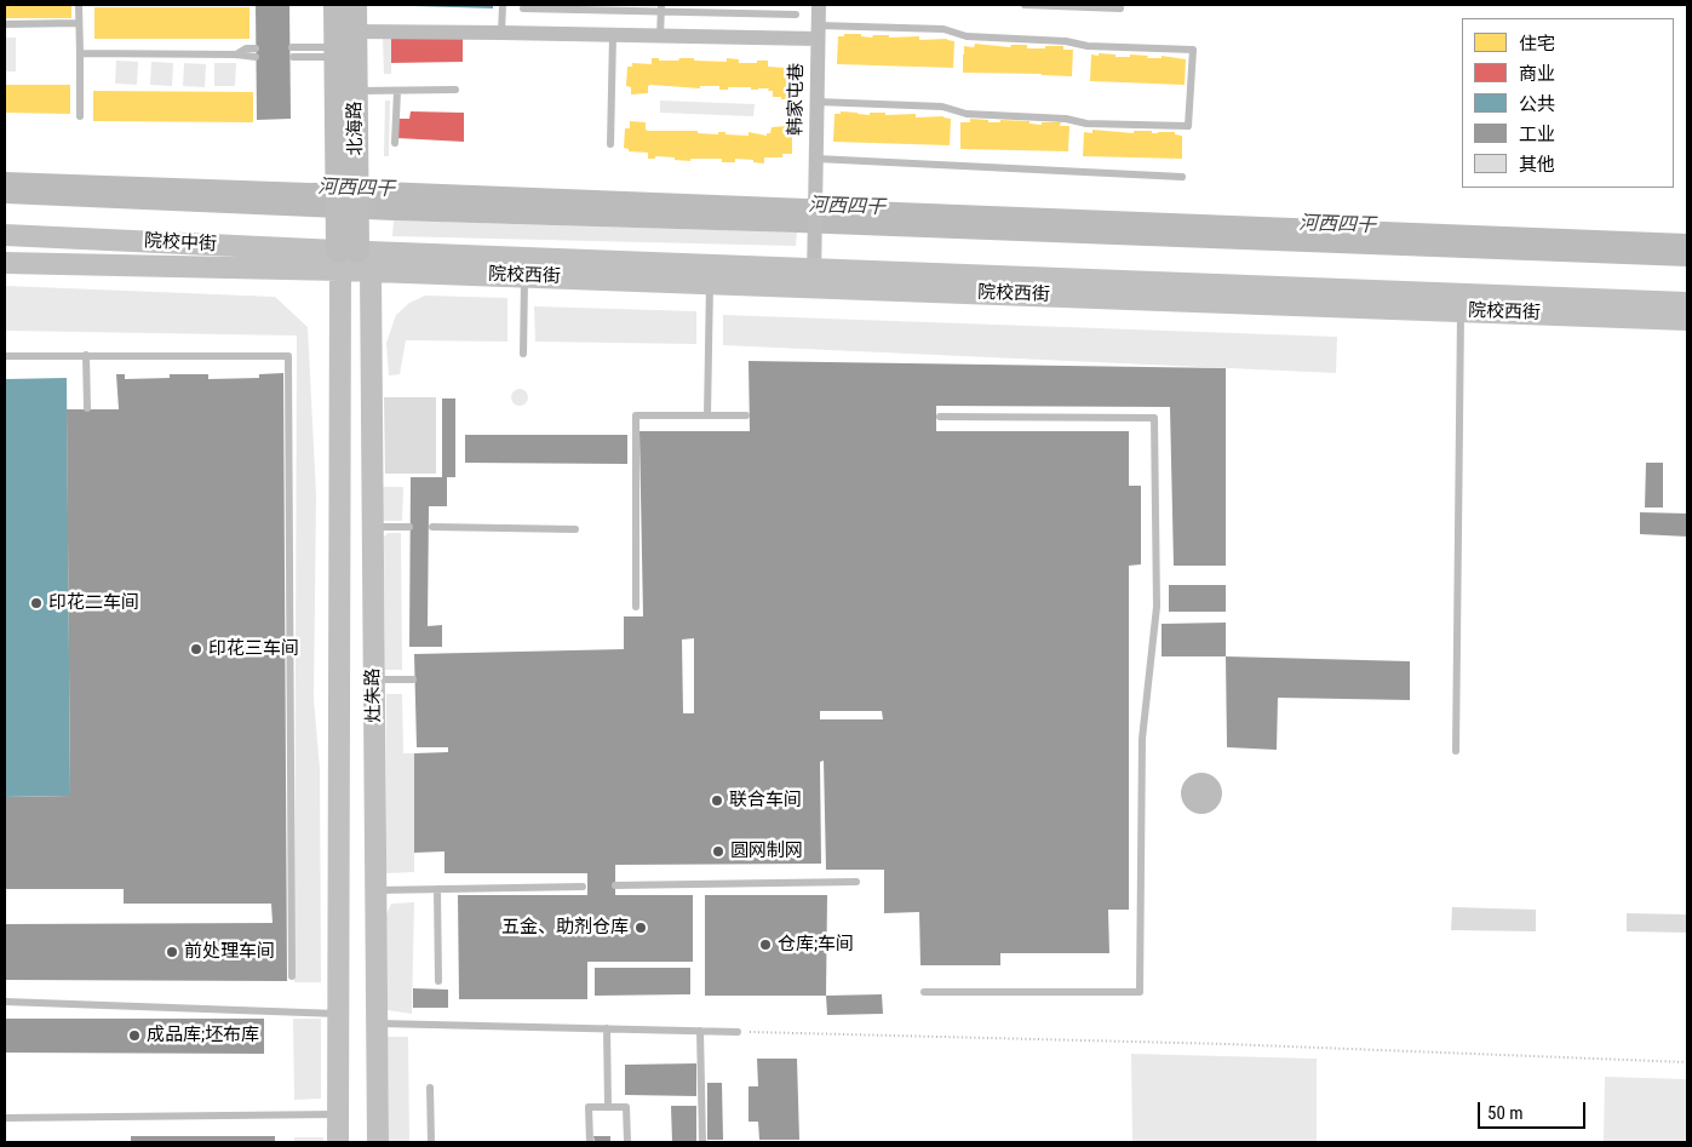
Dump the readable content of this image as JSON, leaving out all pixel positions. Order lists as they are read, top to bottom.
{
  "streets": {
    "main road": [
      "北海路",
      "院校中街",
      "院校西街",
      "灶朱路"
    ],
    "street": ["韩家屯巷"]
  },
  "crossings": [
    ["韩家屯巷", "院校西街"],
    ["北海路", "院校中街"],
    ["北海路", "院校西街"],
    ["北海路", "灶朱路"],
    ["院校中街", "院校西街"],
    ["院校中街", "灶朱路"],
    ["院校西街", "灶朱路"]
  ],
  "water": ["河西四干"],
  "places": [
    "印花二车间",
    "印花三车间",
    "联合车间",
    "圆网制网",
    "五金、助剂仓库",
    "仓库;车间",
    "前处理车间",
    "成品库;坯布库"
  ],
  "legend": [
    "住宅",
    "商业",
    "公共",
    "工业",
    "其他"
  ],
  "scale_bar": "50 m"
}
